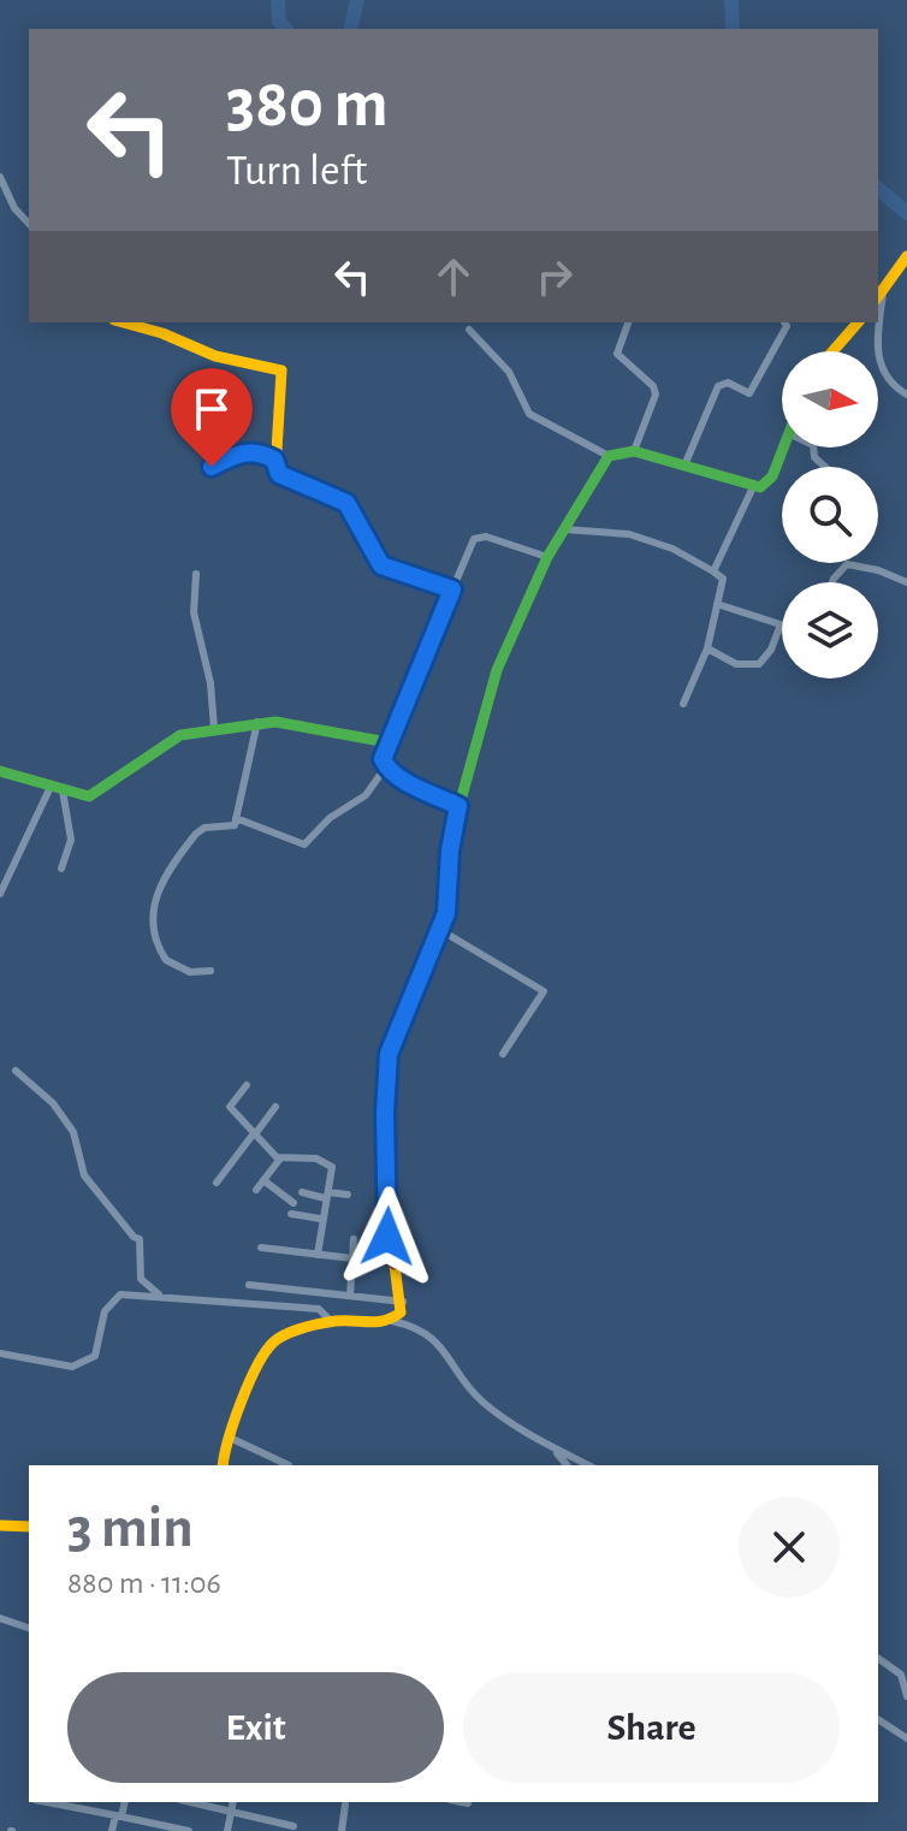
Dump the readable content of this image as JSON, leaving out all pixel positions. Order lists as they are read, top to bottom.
{
  "north": "right",
  "page": {
    "turn": ["380 m", "Turn left"],
    "heading": ["3 min", "880 m · 11:06"],
    "buttons": ["Exit", "Share"]
  }
}
